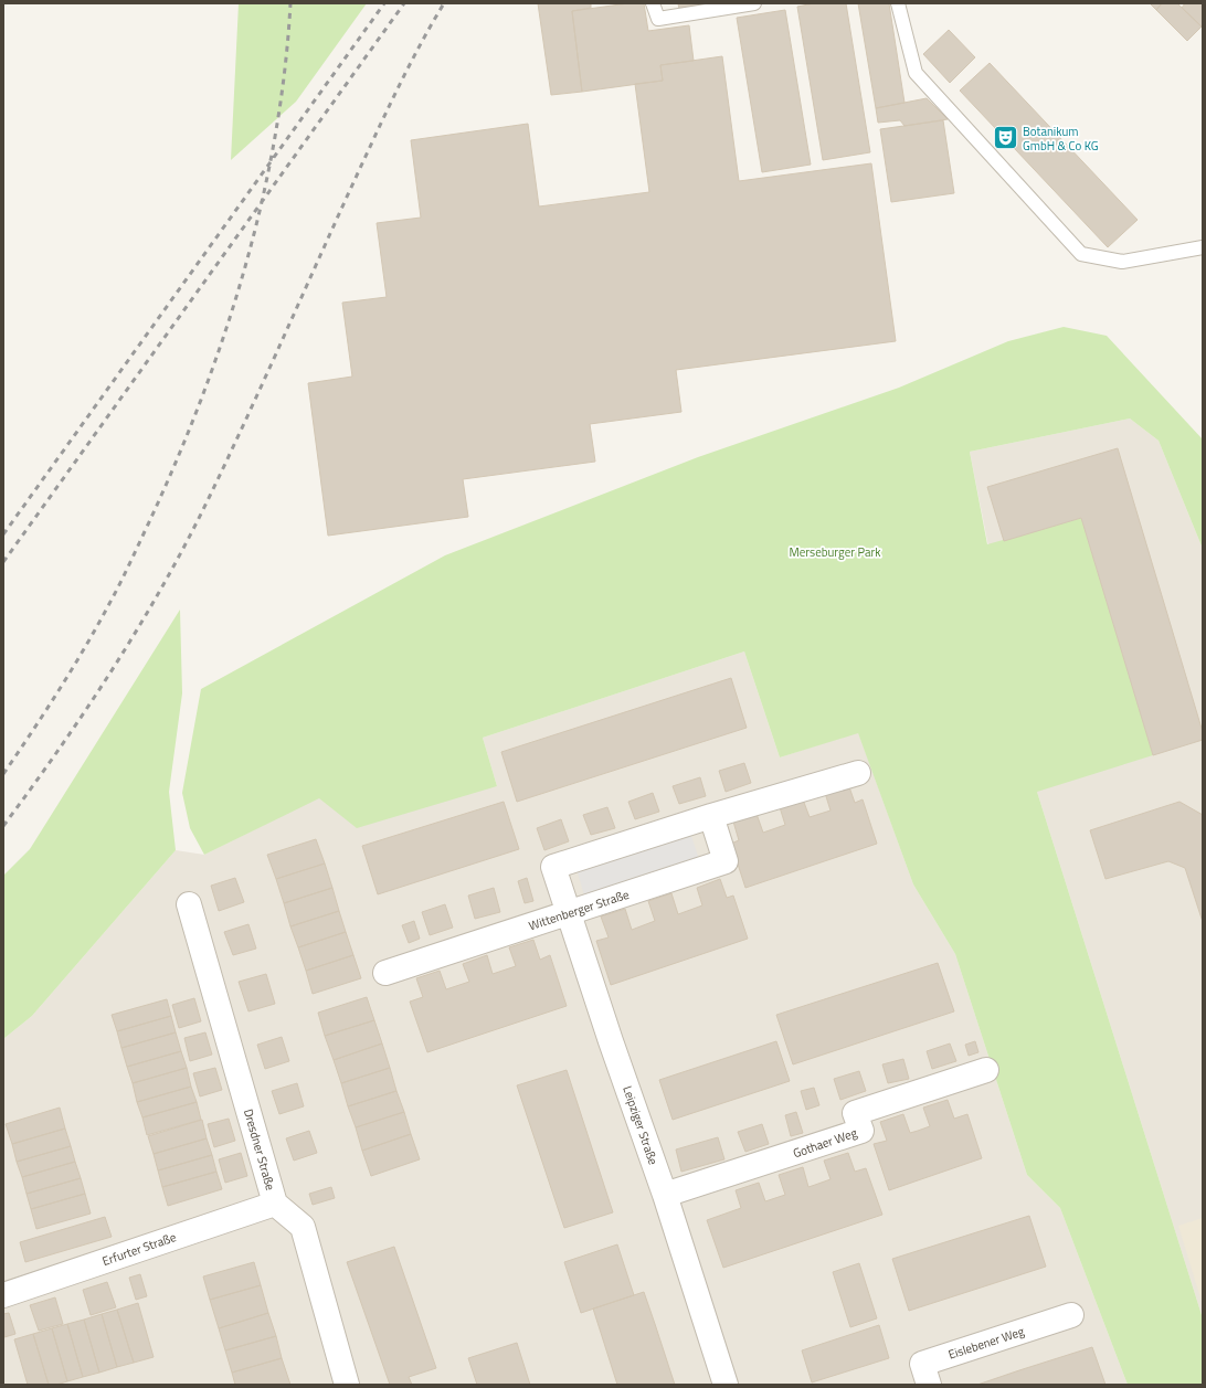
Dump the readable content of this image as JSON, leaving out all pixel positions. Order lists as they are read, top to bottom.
{
  "streets": {
    "street": [
      "Wittenberger Straße",
      "Leipziger Straße",
      "Gothaer Weg",
      "Dresdner Straße",
      "Erfurter Straße",
      "Eislebener Weg"
    ]
  },
  "crossings": [
    ["Wittenberger Straße", "Leipziger Straße"],
    ["Leipziger Straße", "Gothaer Weg"],
    ["Dresdner Straße", "Erfurter Straße"]
  ],
  "parks": ["Merseburger Park"],
  "places": {
    "theatre": ["Botanikum GmbH & Co KG"]
  }
}
